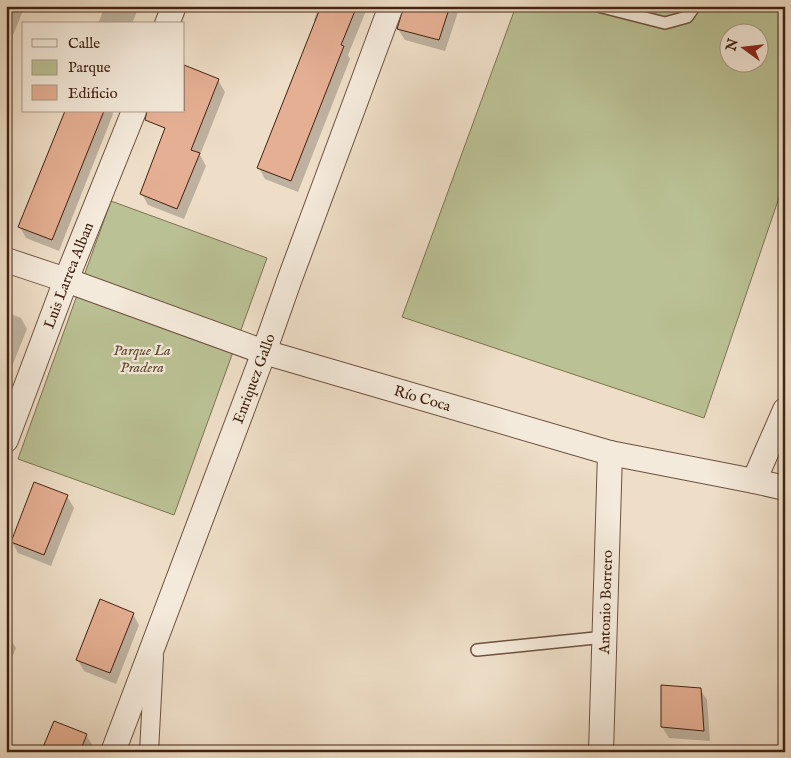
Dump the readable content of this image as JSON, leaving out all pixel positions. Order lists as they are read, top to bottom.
{
  "streets": {
    "street": [
      "Luis Larrea Alban",
      "Enriquez Gallo",
      "Río Coca",
      "Antonio Borrero"
    ]
  },
  "crossings": [
    ["Luis Larrea Alban", "Río Coca"],
    ["Enriquez Gallo", "Río Coca"],
    ["Río Coca", "Antonio Borrero"]
  ],
  "parks": ["Parque La Pradera"],
  "legend": ["Calle", "Parque", "Edificio"],
  "north": "left"
}
